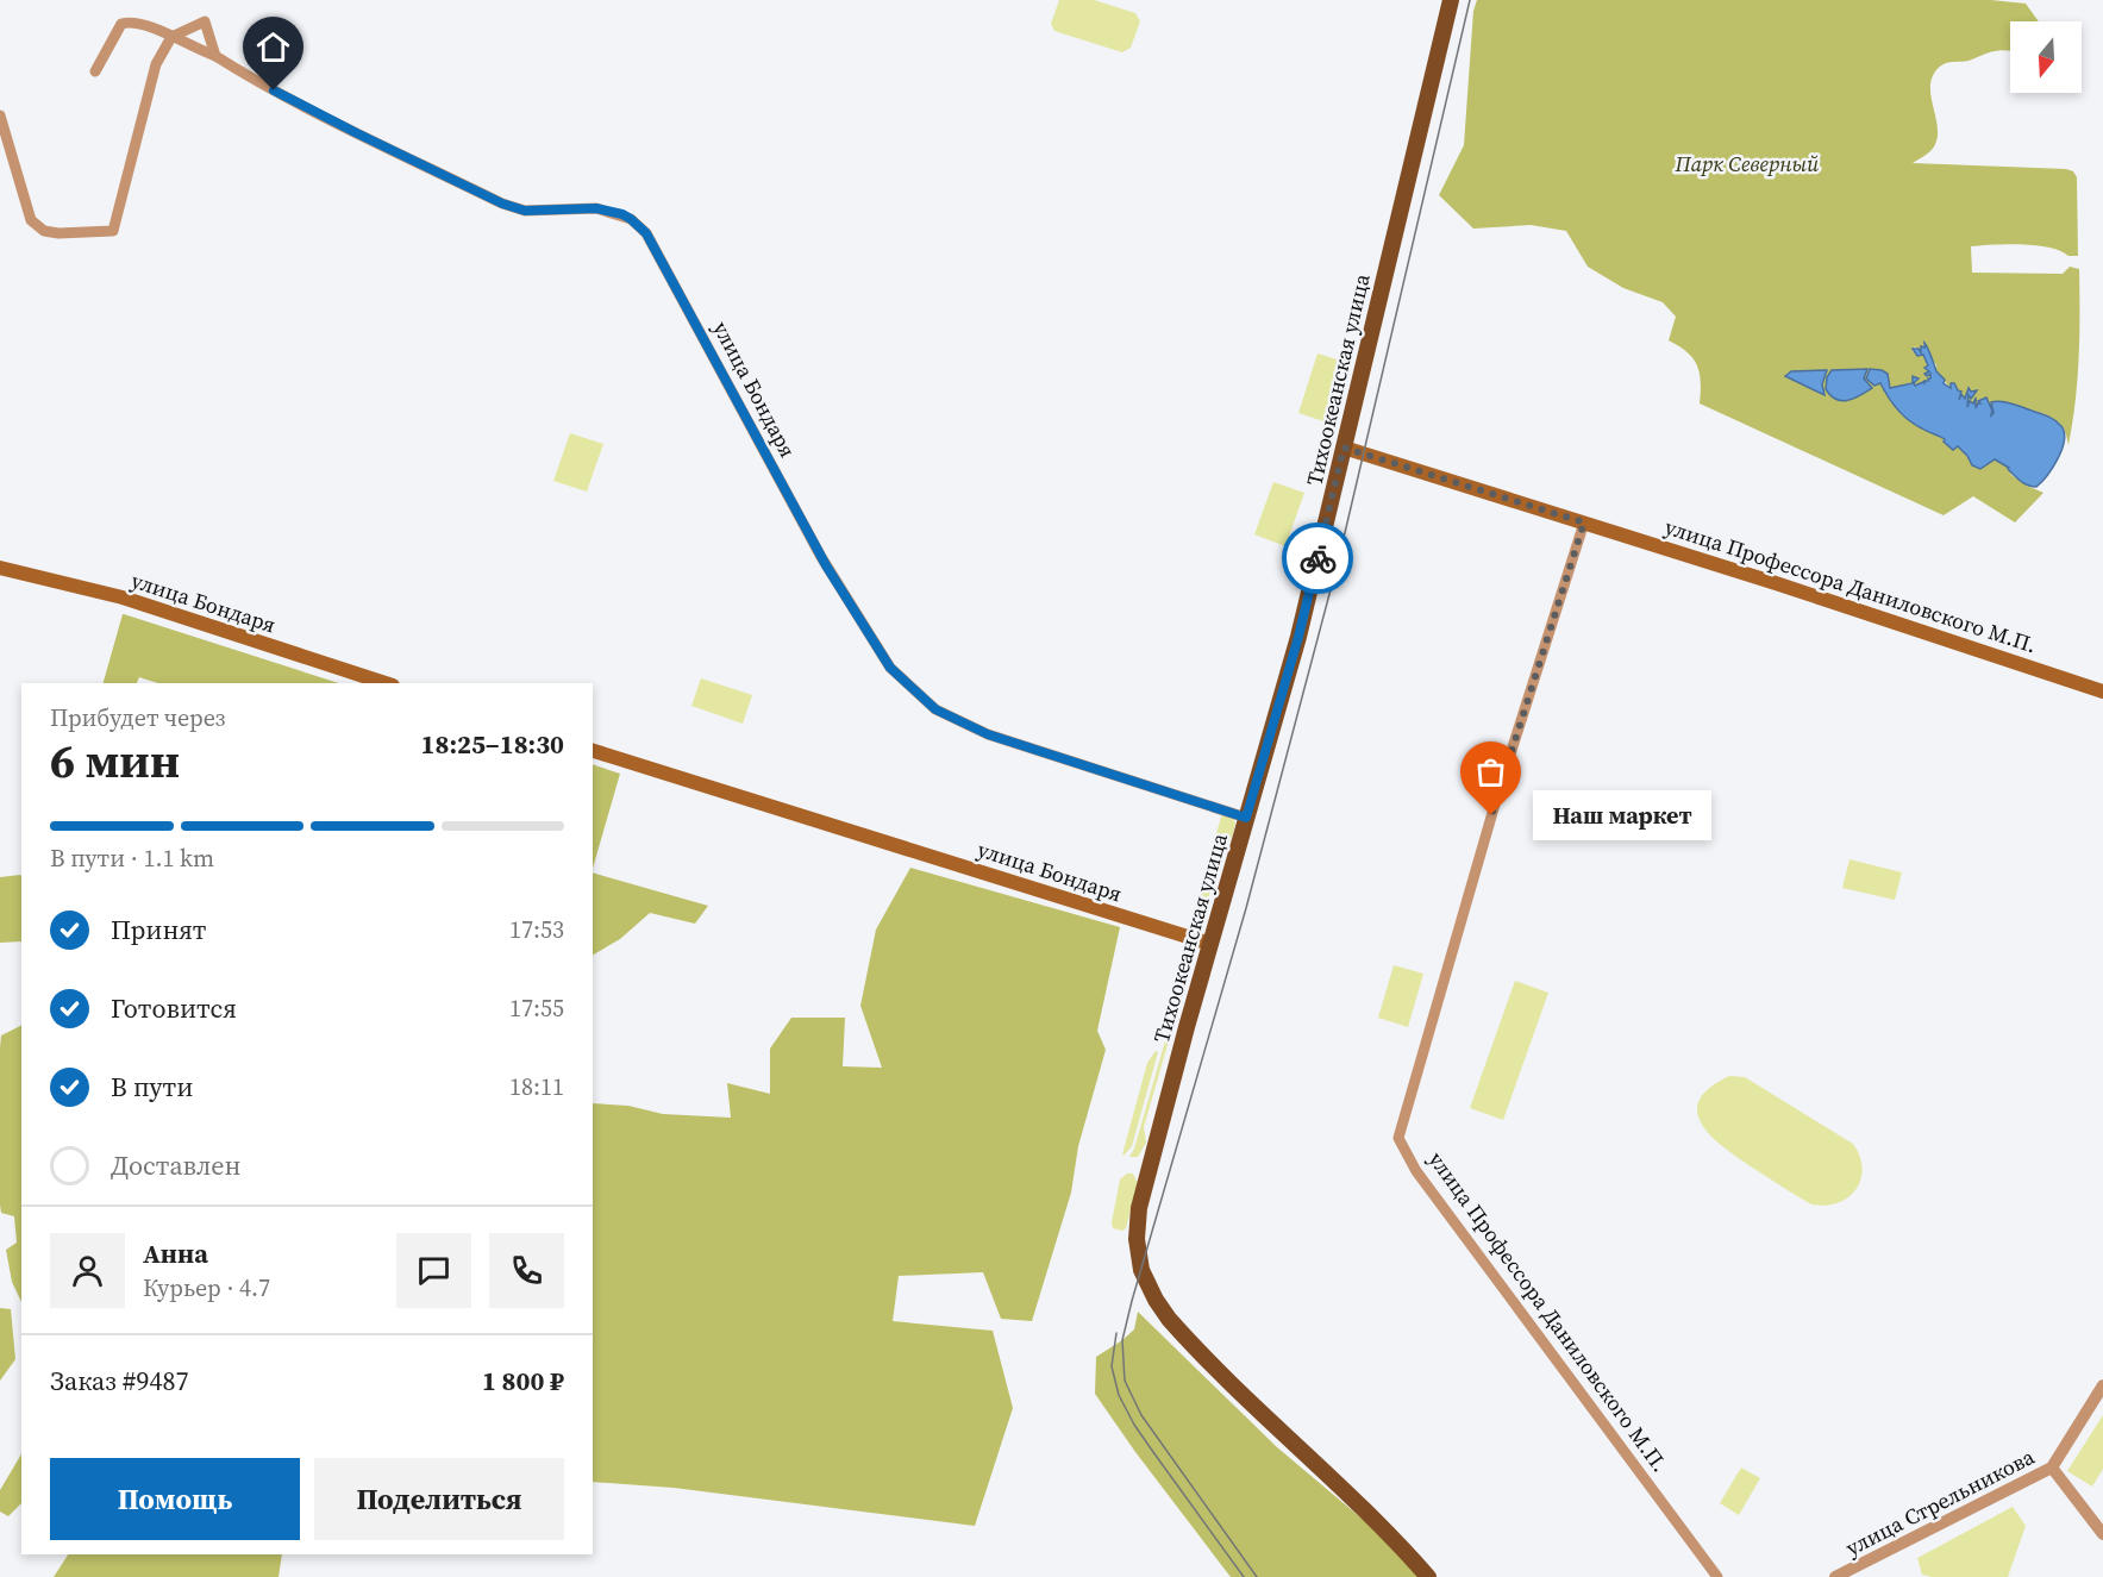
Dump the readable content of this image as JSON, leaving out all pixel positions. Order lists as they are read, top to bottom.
{
  "streets": {
    "main road": ["Тихоокеанская улица", "улица Бондаря", "улица Профессора Даниловского М.П."],
    "street": ["улица Стрельникова"]
  },
  "crossings": [
    ["Тихоокеанская улица", "улица Бондаря"],
    ["Тихоокеанская улица", "улица Профессора Даниловского М.П."]
  ],
  "parks": ["Парк Северный"],
  "places": ["Наш маркет"],
  "north": "bottom",
  "page": {
    "heading": ["6 мин", "Прибудет через", "18:25–18:30"],
    "panel": [
      "Анна",
      "Курьер · 4.7",
      "Заказ #9487",
      "1 800 ₽"
    ],
    "bubble": "Наш маркет",
    "bar": "В пути · 1.1 km",
    "list": [
      ["Принят", "17:53"],
      ["Готовится", "17:55"],
      ["В пути", "18:11"],
      "Доставлен"
    ],
    "buttons": ["Помощь", "Поделиться"]
  }
}
